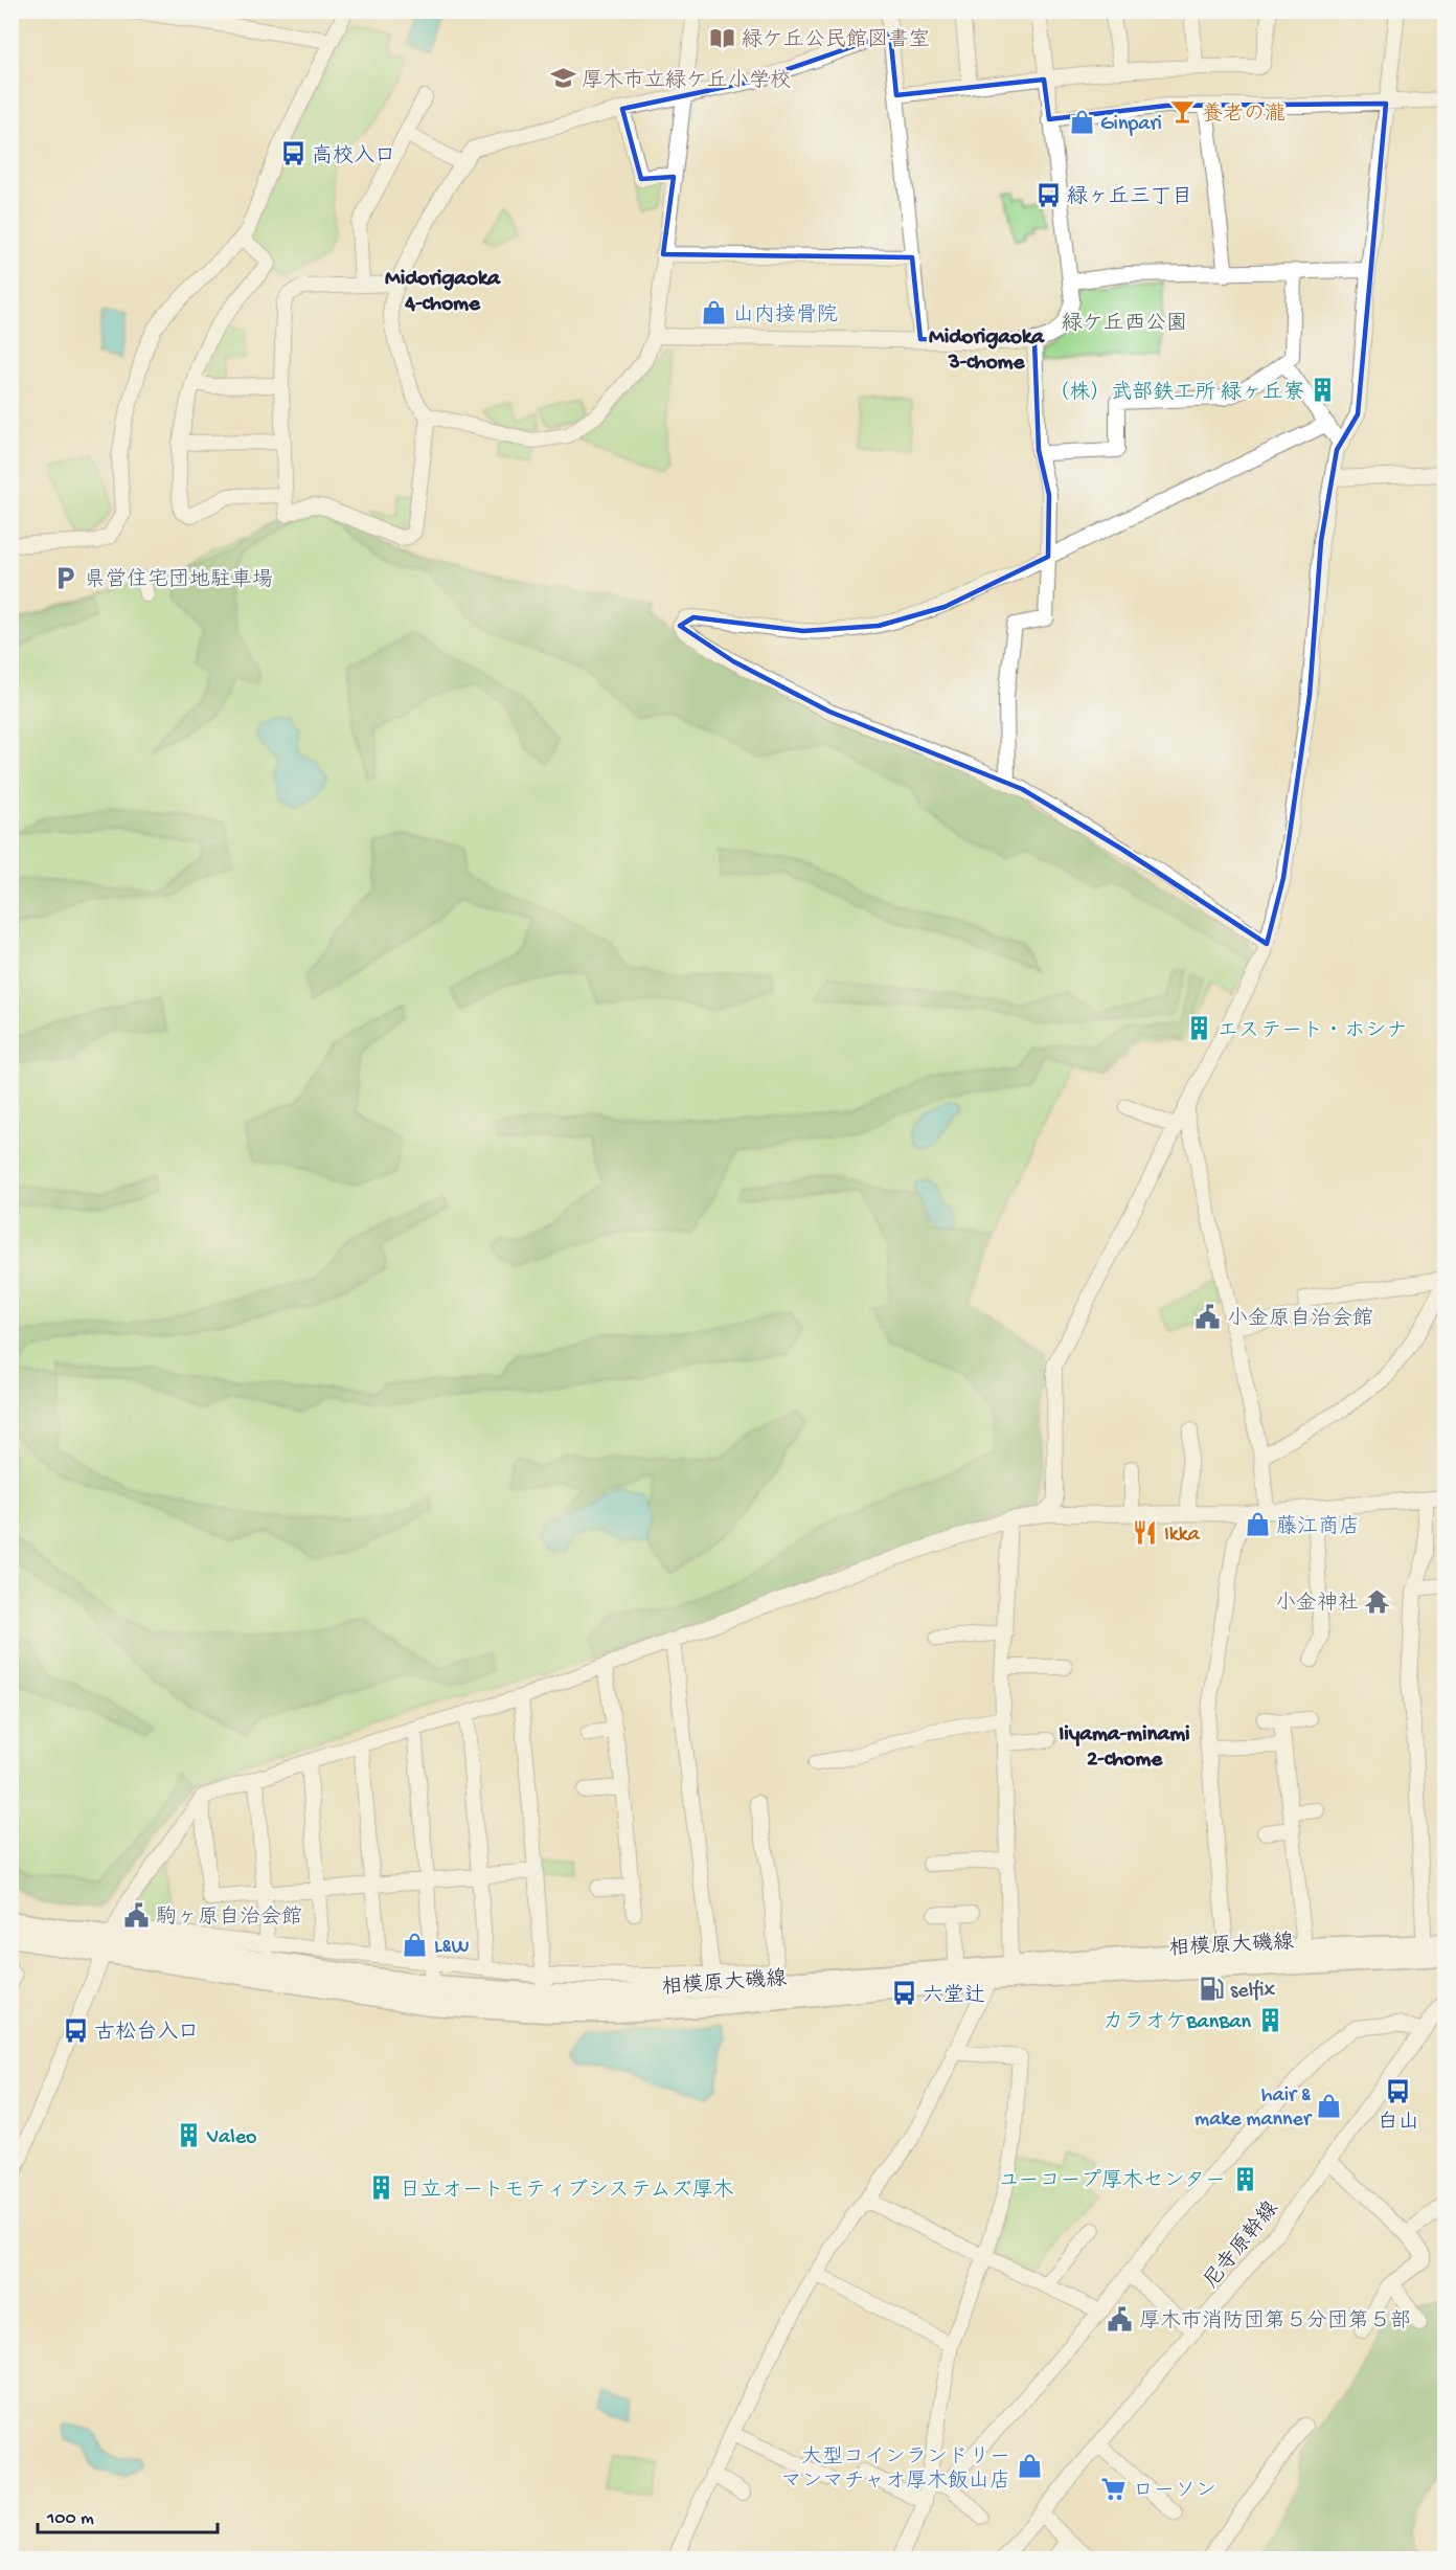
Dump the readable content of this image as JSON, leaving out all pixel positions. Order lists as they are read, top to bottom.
{
  "streets": {
    "main road": ["相模原大磯線"],
    "street": ["尼寺原幹線"]
  },
  "districts": ["Midorigaoka 4-chome", "Midorigaoka 3-chome", "Iiyama-minami 2-chome"],
  "parks": ["緑ケ丘西公園"],
  "places": {
    "library": ["緑ケ丘公民館図書室"],
    "school or university": ["厚木市立緑ケ丘小学校"],
    "bar": ["養老の瀧"],
    "shop": [
      "Ginpari",
      "山内接骨院",
      "藤江商店",
      "L&W",
      "hair & make manner",
      "大型コインランドリー マンマチャオ厚木飯山店"
    ],
    "bus stop": [
      "高校入口",
      "緑ヶ丘三丁目",
      "六堂辻",
      "古松台入口",
      "白山"
    ],
    "building": [
      "（株）武部鉄工所 緑ヶ丘寮",
      "エステート・ホシナ",
      "カラオケBanBan",
      "Valeo",
      "ユーコープ厚木センター",
      "日立オートモティブシステムズ厚木"
    ],
    "parking": ["県営住宅団地駐車場"],
    "public building": ["小金原自治会館", "駒ヶ原自治会館", "厚木市消防団第５分団第５部"],
    "restaurant": ["Ikka"],
    "temple": ["小金神社"],
    "fuel station": ["selfix"],
    "supermarket": ["ローソン"]
  },
  "scale_bar": "100 m"
}
